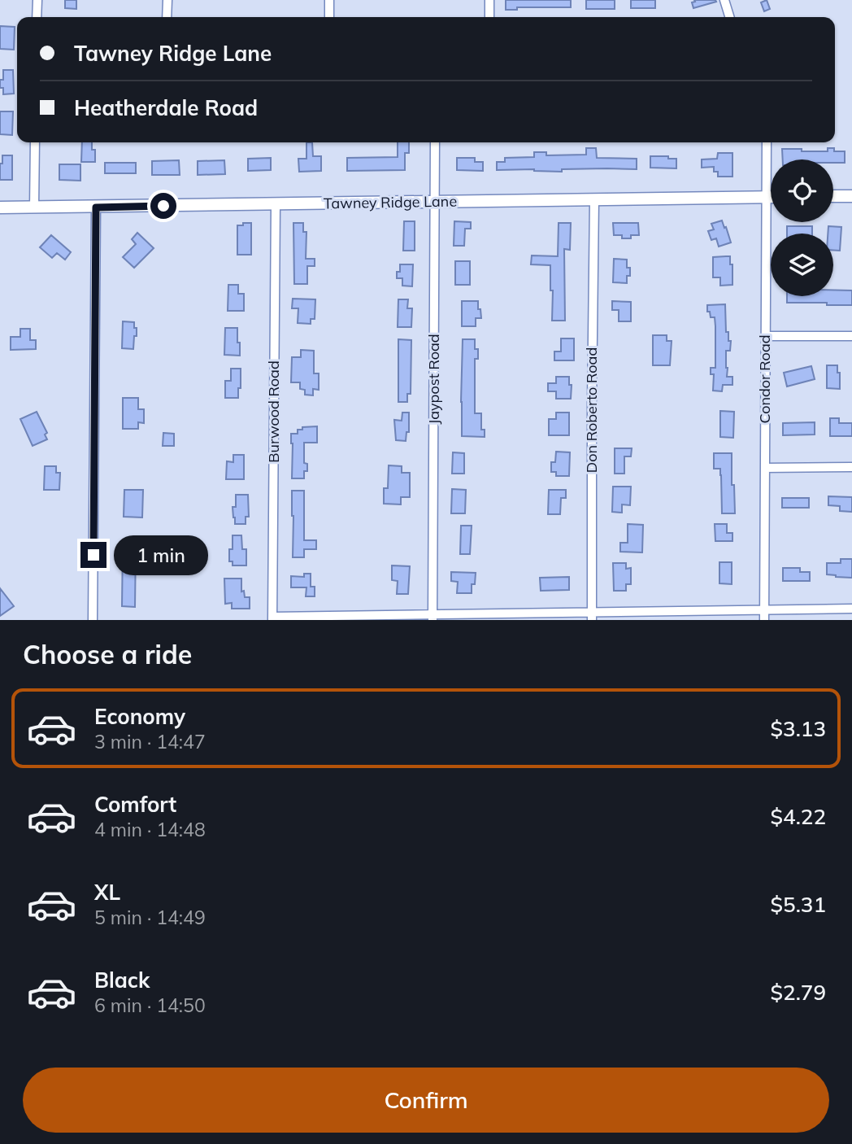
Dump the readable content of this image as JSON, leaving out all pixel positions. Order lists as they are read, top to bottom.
{
  "streets": {
    "street": [
      "Tawney Ridge Lane",
      "Jaypost Road",
      "Condor Road",
      "Don Roberto Road",
      "Burwood Road"
    ]
  },
  "crossings": [
    ["Tawney Ridge Lane", "Jaypost Road"],
    ["Tawney Ridge Lane", "Condor Road"],
    ["Tawney Ridge Lane", "Don Roberto Road"],
    ["Tawney Ridge Lane", "Burwood Road"]
  ],
  "page": {
    "banner": ["Tawney Ridge Lane", "Heatherdale Road"],
    "bubble": "1 min",
    "heading": "Choose a ride",
    "list": [
      {
        "name": "Economy",
        "note": "3 min · 14:47",
        "value": "$3.13"
      },
      {
        "name": "Comfort",
        "note": "4 min · 14:48",
        "value": "$4.22"
      },
      {
        "name": "XL",
        "note": "5 min · 14:49",
        "value": "$5.31"
      },
      {
        "name": "Black",
        "note": "6 min · 14:50",
        "value": "$2.79"
      }
    ],
    "buttons": "Confirm"
  }
}
